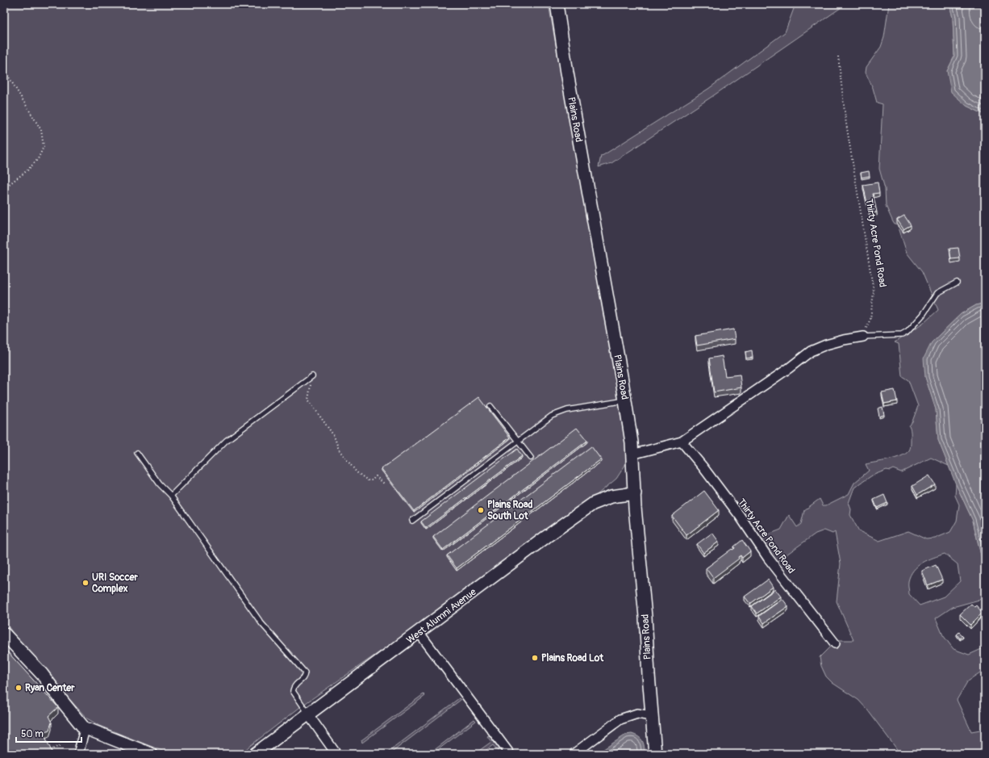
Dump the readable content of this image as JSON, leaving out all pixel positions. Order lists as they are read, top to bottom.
{
  "streets": {
    "street": ["Plains Road", "Thirty Acre Pond Road", "West Alumni Avenue"]
  },
  "crossings": [
    ["Plains Road", "West Alumni Avenue"]
  ],
  "places": [
    "Plains Road South Lot",
    "URI Soccer Complex",
    "Plains Road Lot",
    "Ryan Center"
  ],
  "scale_bar": "50 m"
}
